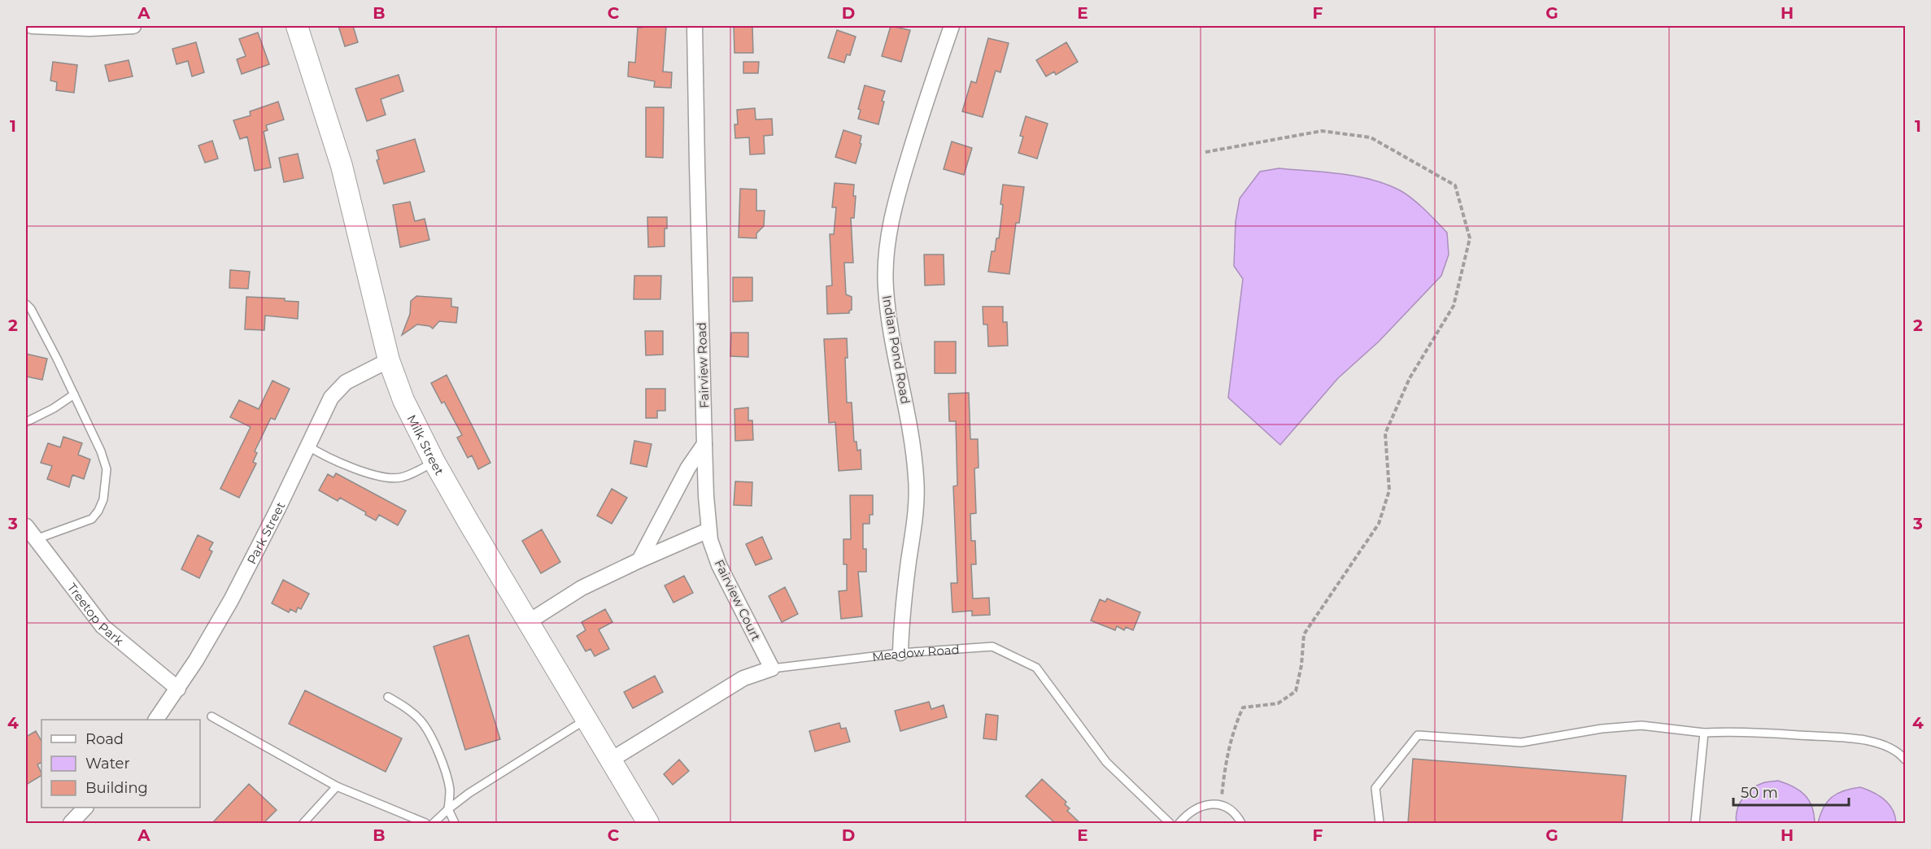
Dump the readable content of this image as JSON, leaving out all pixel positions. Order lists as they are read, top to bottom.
{
  "streets": {
    "main road": ["Milk Street"],
    "street": [
      "Indian Pond Road",
      "Fairview Road",
      "Park Street",
      "Fairview Court",
      "Treetop Park",
      "Meadow Road"
    ]
  },
  "crossings": [
    ["Indian Pond Road", "Meadow Road"],
    ["Fairview Road", "Fairview Court"],
    ["Milk Street", "Park Street"],
    ["Milk Street", "Meadow Road"],
    ["Park Street", "Treetop Park"],
    ["Fairview Court", "Meadow Road"]
  ],
  "legend": ["Road", "Water", "Building"],
  "scale_bar": "50 m",
  "grid": {
    "columns": [
      "A",
      "B",
      "C",
      "D",
      "E",
      "F",
      "G",
      "H"
    ],
    "rows": [
      "1",
      "2",
      "3",
      "4"
    ]
  }
}
